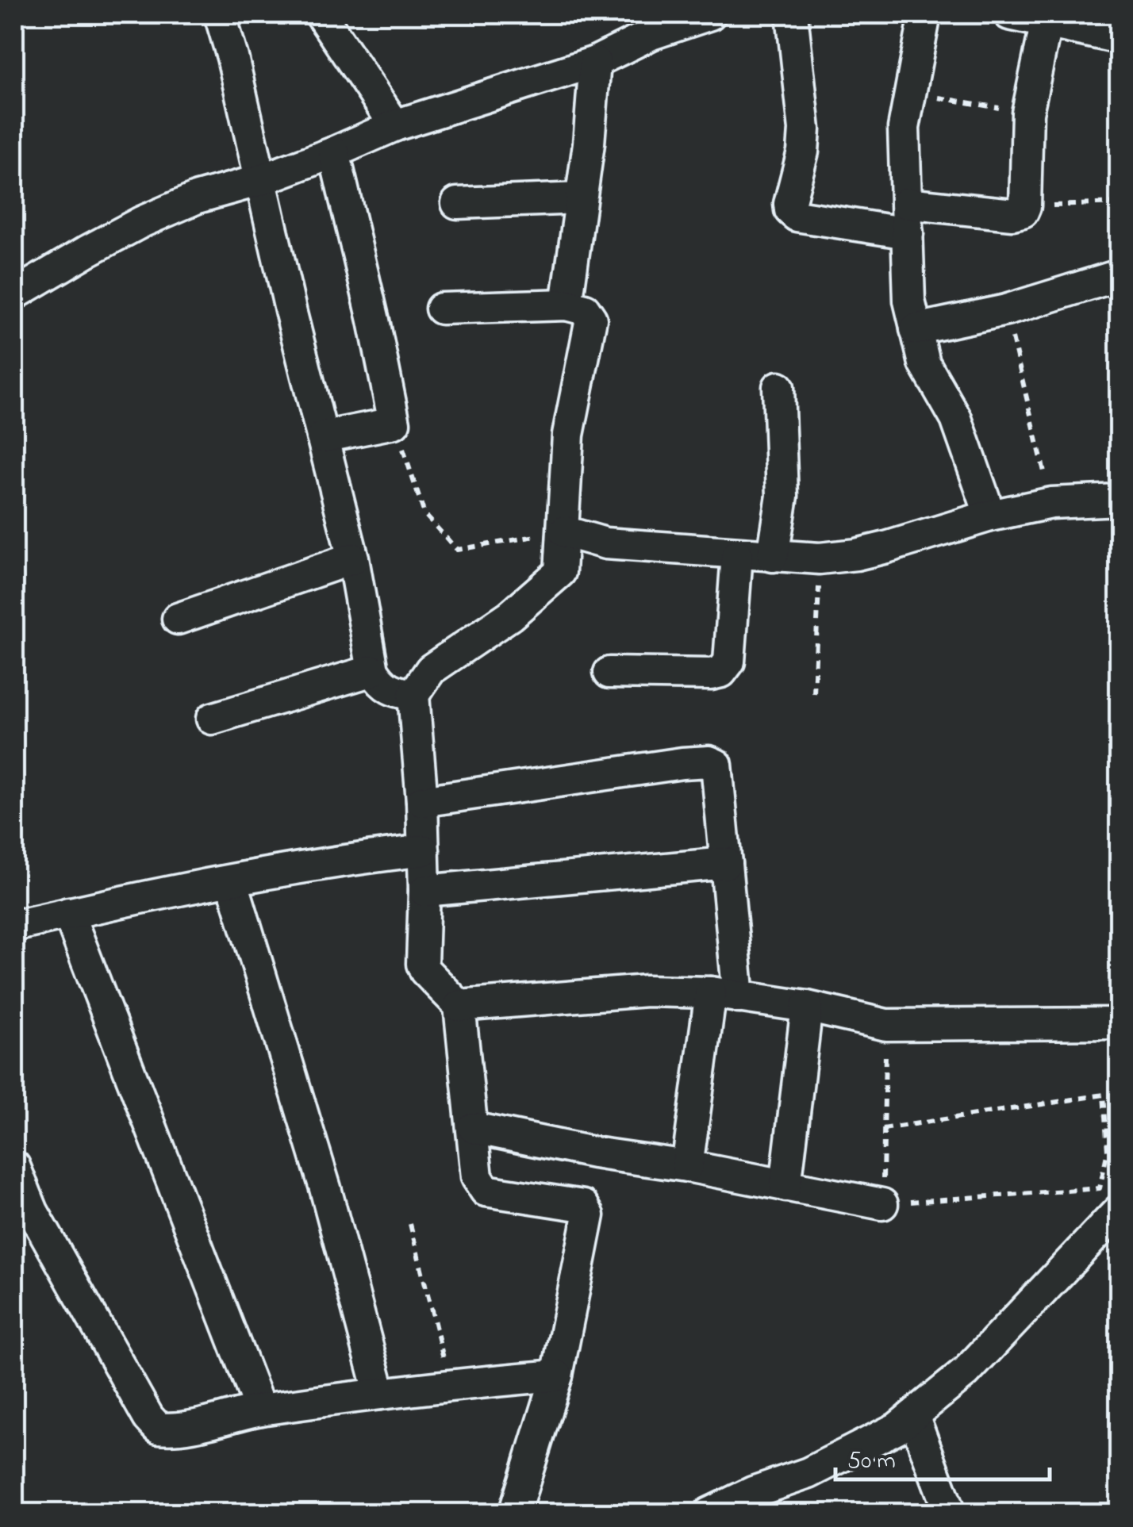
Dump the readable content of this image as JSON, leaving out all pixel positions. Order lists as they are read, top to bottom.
{
  "scale_bar": "50 m"
}
